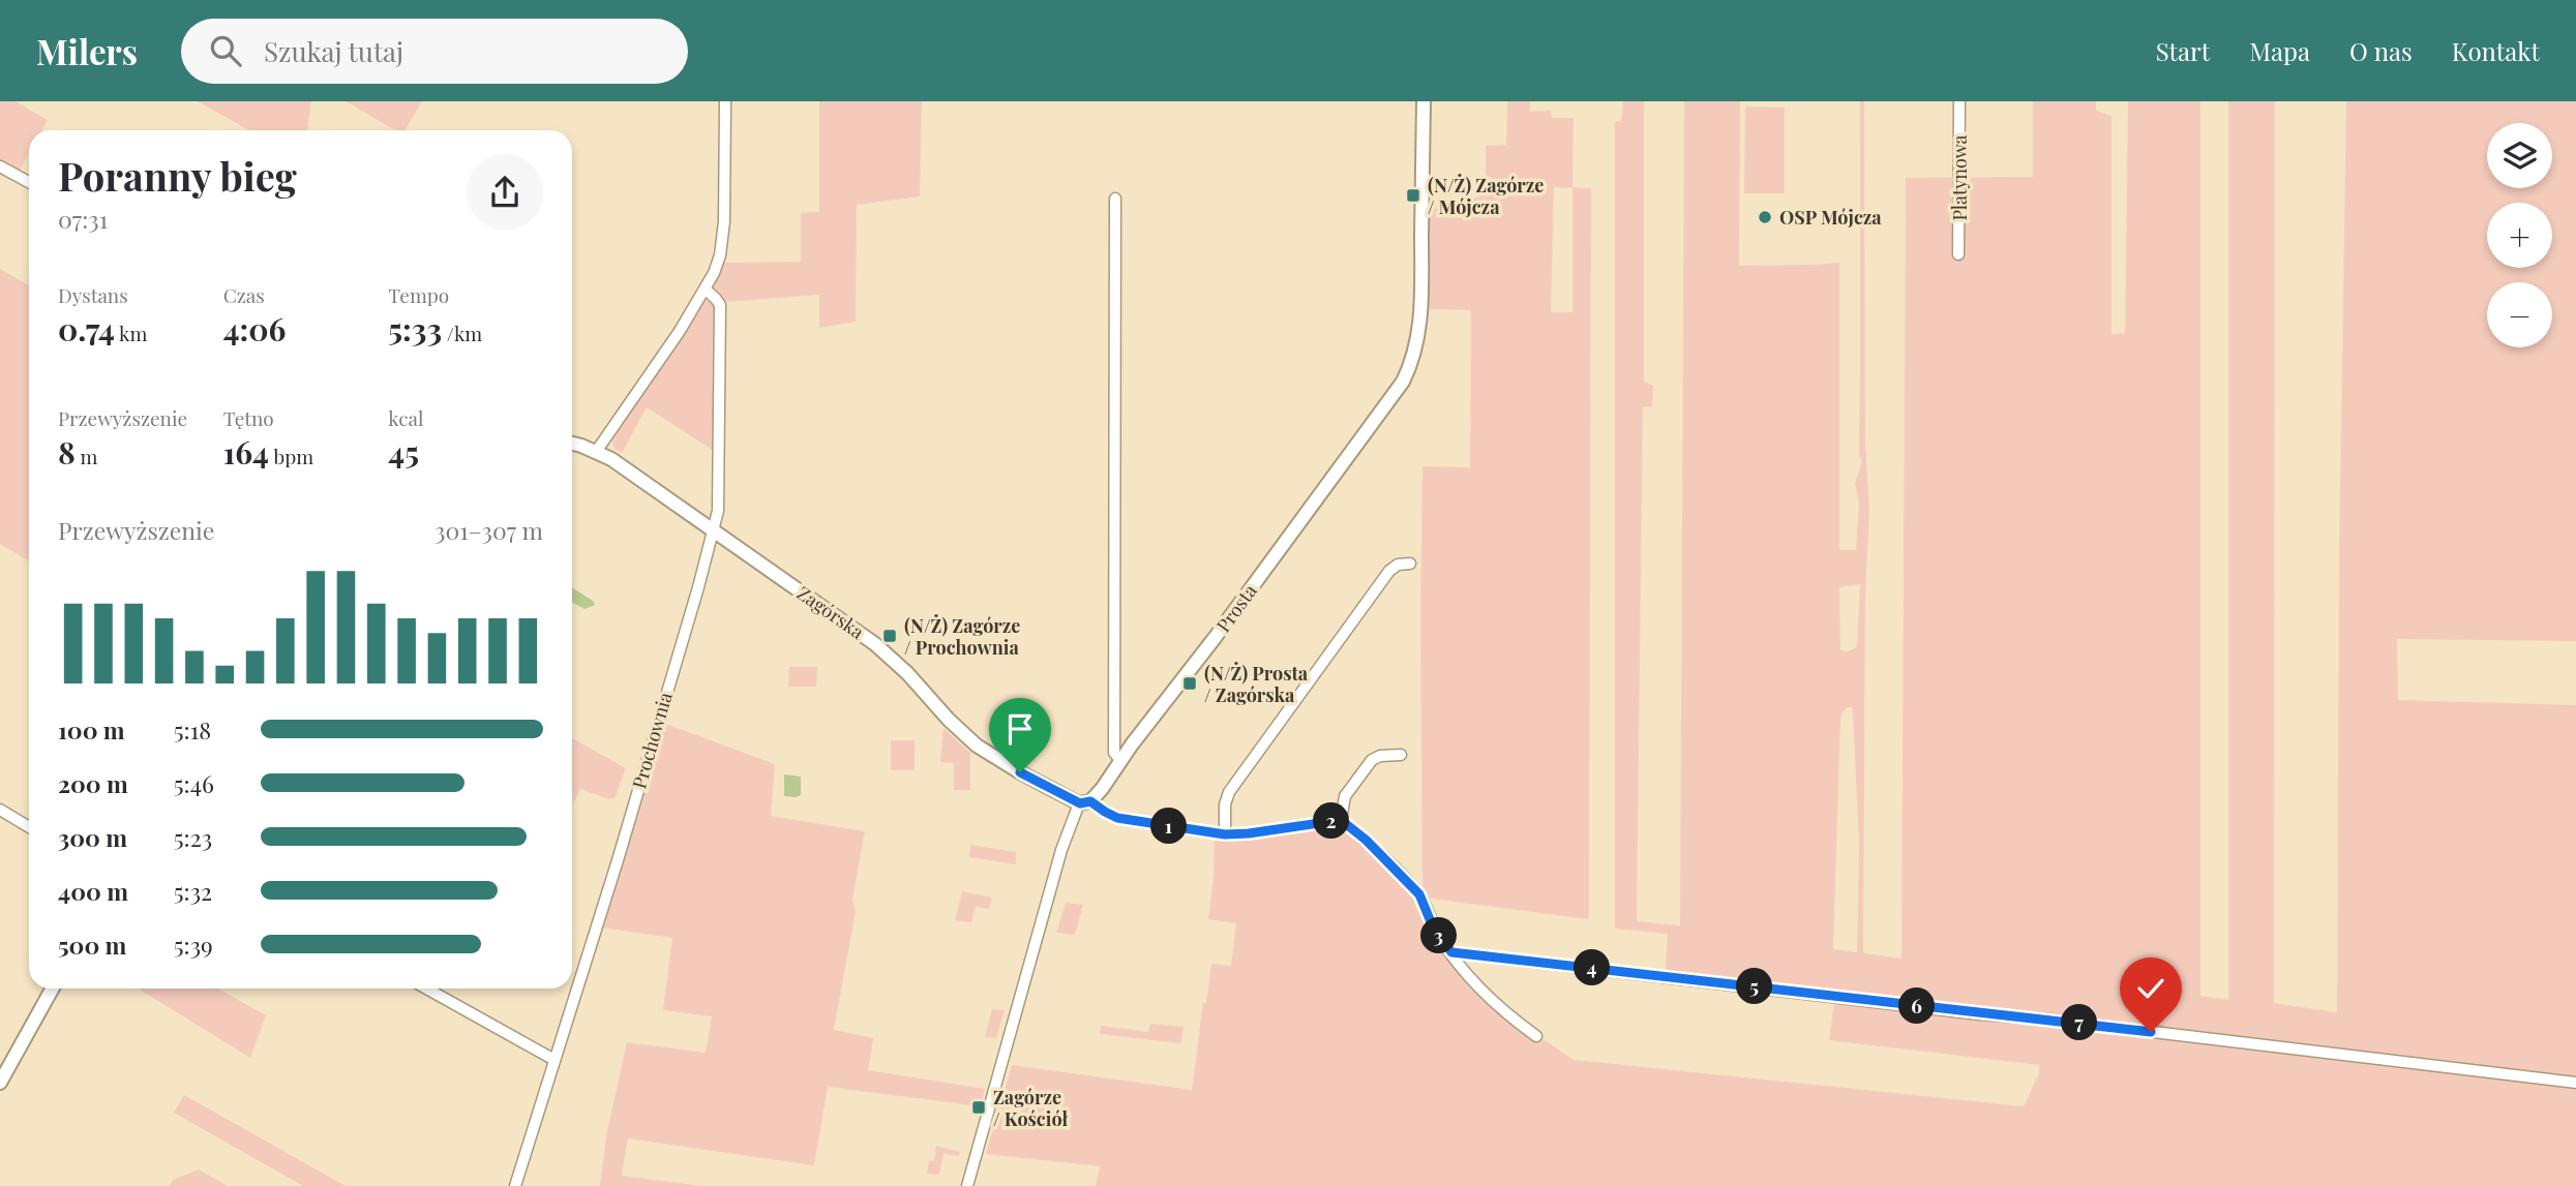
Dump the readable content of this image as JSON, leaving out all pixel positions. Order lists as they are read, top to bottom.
{
  "streets": {
    "street": [
      "Platynowa",
      "Prosta",
      "Zagórska",
      "Prochownia"
    ]
  },
  "crossings": [
    ["Prosta", "Zagórska"],
    ["Zagórska", "Prochownia"]
  ],
  "places": {
    "transit": [
      "(N/Ż) Zagórze / Mójcza",
      "(N/Ż) Zagórze / Prochownia",
      "(N/Ż) Prosta / Zagórska",
      "Zagórze / Kościół"
    ],
    "other": ["OSP Mójcza"]
  },
  "page": {
    "header": "Milers",
    "search": "Szukaj tutaj",
    "nav": [
      "Start",
      "Mapa",
      "O nas",
      "Kontakt"
    ],
    "map_buttons": ["+", "−"],
    "heading": ["Poranny bieg", "07:31"],
    "stats": [
      ["Dystans", "0.74 km"],
      ["Czas", "4:06"],
      ["Tempo", "5:33 /km"],
      ["Przewyższenie", "8 m"],
      ["Tętno", "164 bpm"],
      ["kcal", "45"]
    ],
    "chart": ["Przewyższenie", "301–307 m"],
    "list": [
      {
        "name": "100 m",
        "note": "5:18"
      },
      {
        "name": "200 m",
        "note": "5:46"
      },
      {
        "name": "300 m",
        "note": "5:23"
      },
      {
        "name": "400 m",
        "note": "5:32"
      },
      {
        "name": "500 m",
        "note": "5:39"
      }
    ],
    "pins": [
      "2",
      "1",
      "3",
      "4",
      "5",
      "6",
      "7"
    ]
  }
}
